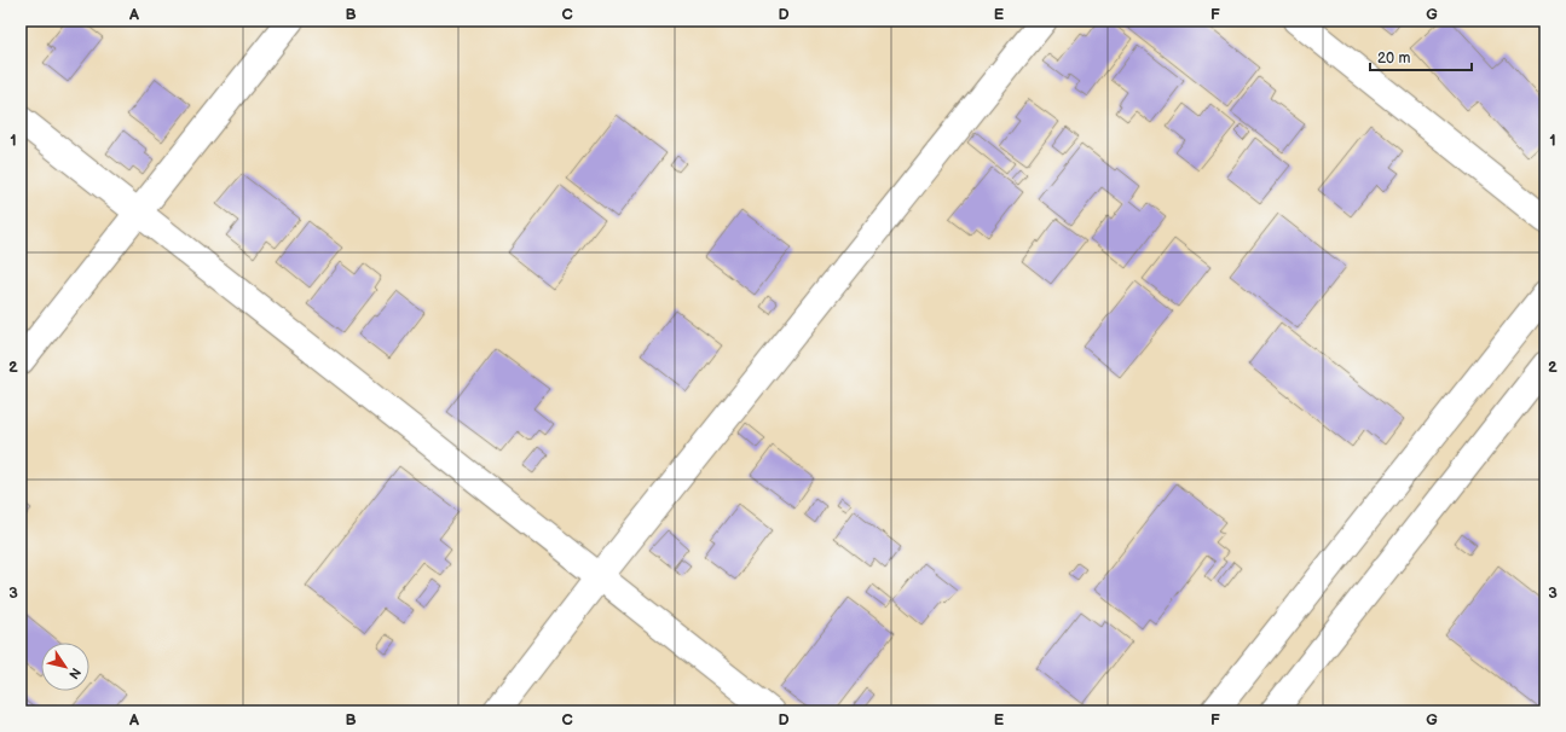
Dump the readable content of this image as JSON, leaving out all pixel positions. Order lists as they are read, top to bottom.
{
  "scale_bar": "20 m",
  "north": "bottom right",
  "grid": {
    "columns": [
      "A",
      "B",
      "C",
      "D",
      "E",
      "F",
      "G"
    ],
    "rows": ["1", "2", "3"]
  }
}
